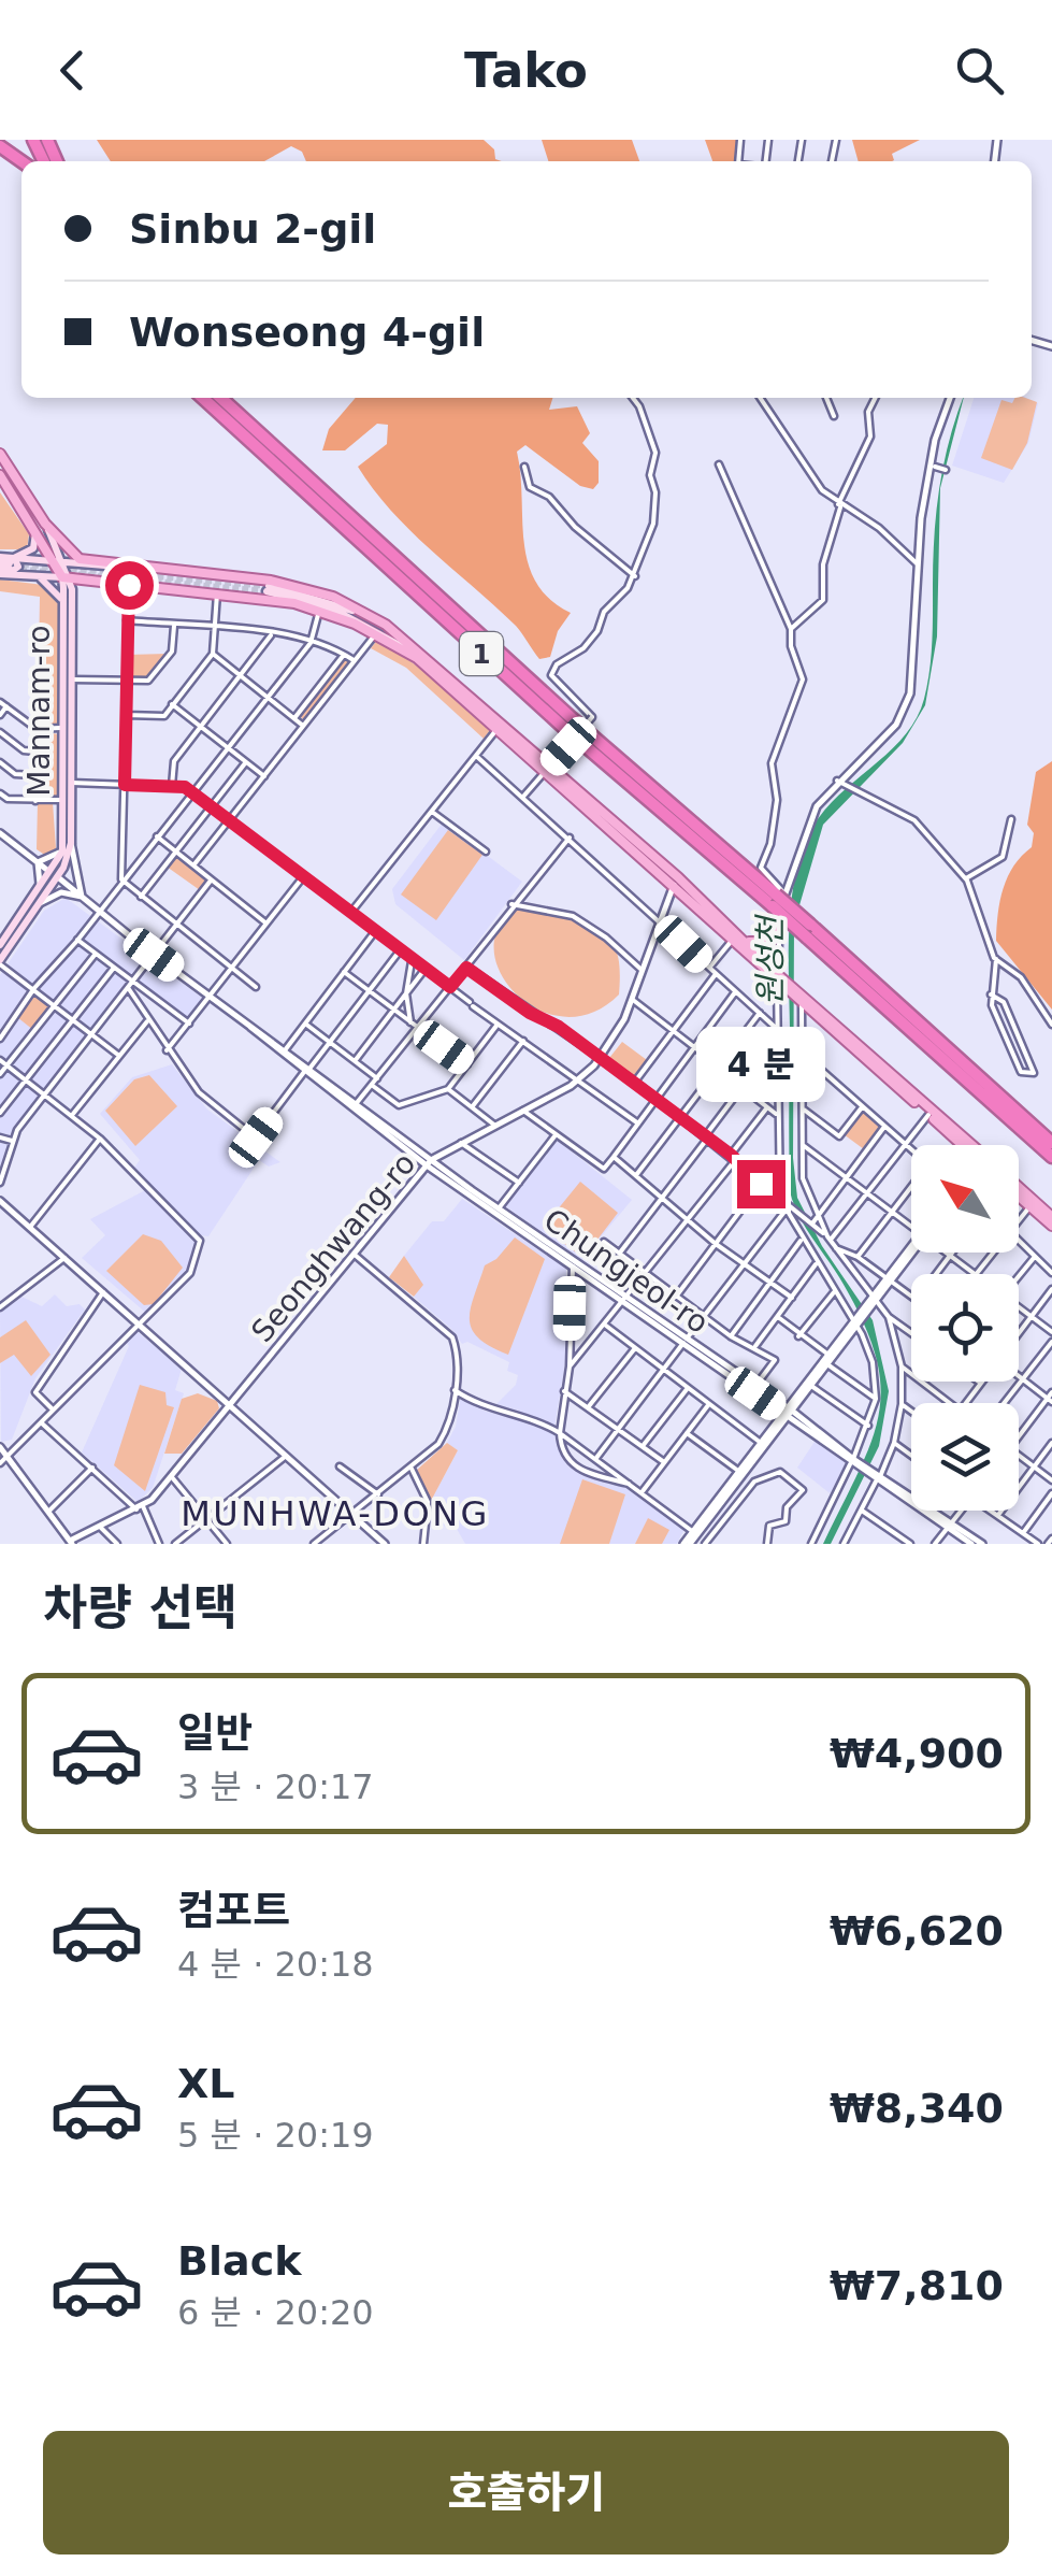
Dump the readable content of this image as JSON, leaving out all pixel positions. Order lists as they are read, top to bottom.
{
  "streets": {
    "highway": ["1"],
    "main road": ["Mannam-ro"],
    "street": ["Seonghwang-ro", "Chungjeol-ro"]
  },
  "crossings": [
    ["1", "Mannam-ro"],
    ["Mannam-ro", "Chungjeol-ro"],
    ["Seonghwang-ro", "Chungjeol-ro"]
  ],
  "districts": ["MUNHWA-DONG"],
  "water": ["원성천"],
  "north": "top left",
  "page": {
    "header": "Tako",
    "banner": ["Sinbu 2-gil", "Wonseong 4-gil"],
    "bubble": "4 분",
    "heading": "차량 선택",
    "list": [
      {
        "name": "일반",
        "note": "3 분 · 20:17",
        "value": "₩4,900"
      },
      {
        "name": "컴포트",
        "note": "4 분 · 20:18",
        "value": "₩6,620"
      },
      {
        "name": "XL",
        "note": "5 분 · 20:19",
        "value": "₩8,340"
      },
      {
        "name": "Black",
        "note": "6 분 · 20:20",
        "value": "₩7,810"
      }
    ],
    "buttons": "호출하기"
  }
}
